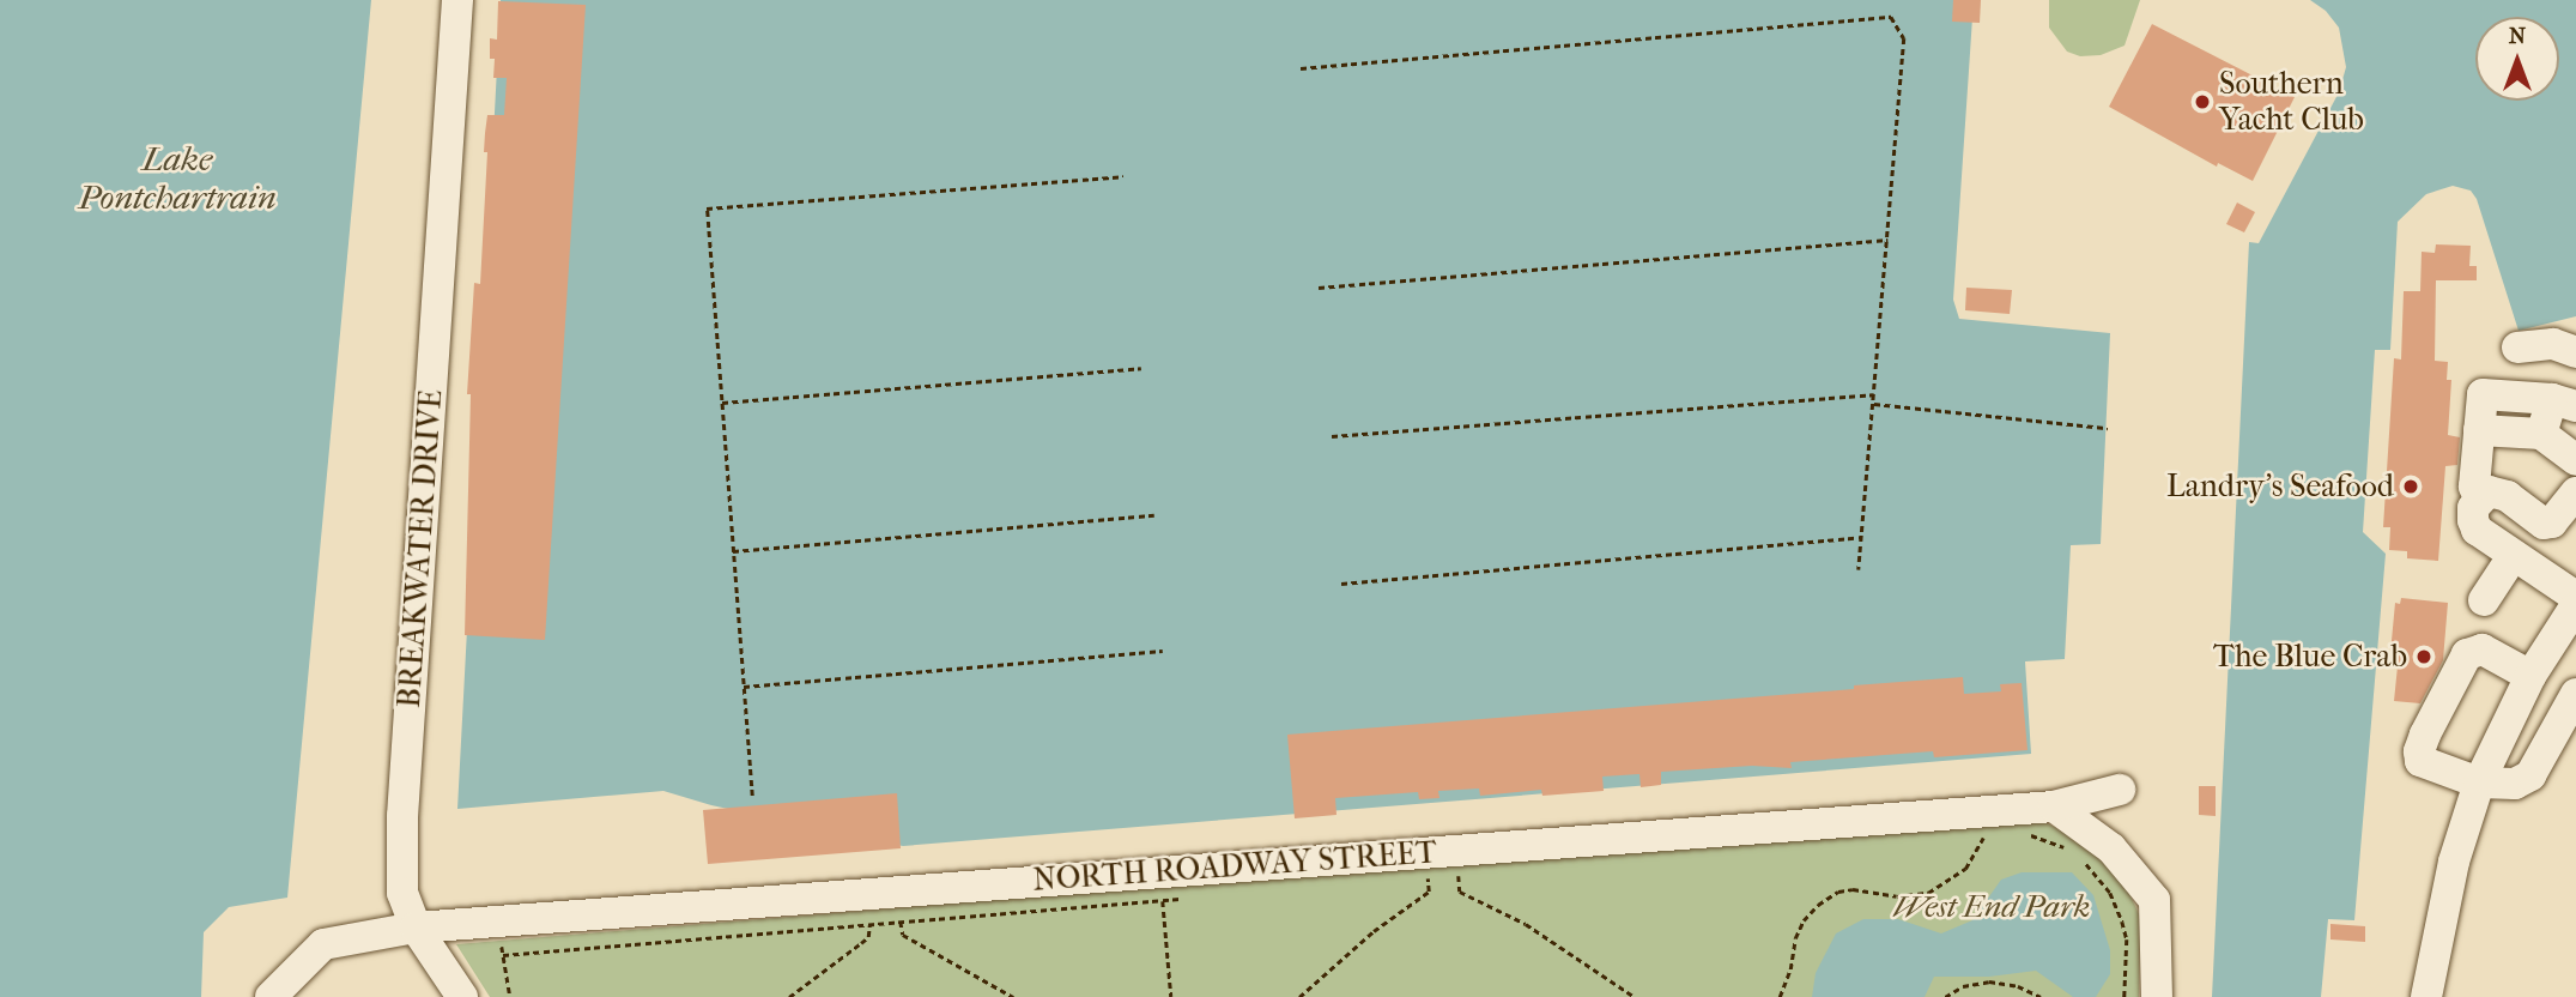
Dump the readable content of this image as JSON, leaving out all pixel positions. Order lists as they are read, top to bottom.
{
  "streets": {
    "street": ["BREAKWATER DRIVE", "NORTH ROADWAY STREET"]
  },
  "crossings": [
    ["BREAKWATER DRIVE", "NORTH ROADWAY STREET"]
  ],
  "water": ["Lake Pontchartrain"],
  "parks": ["West End Park"],
  "places": ["Southern Yacht Club", "Landry's Seafood", "The Blue Crab"],
  "north": "top"
}
